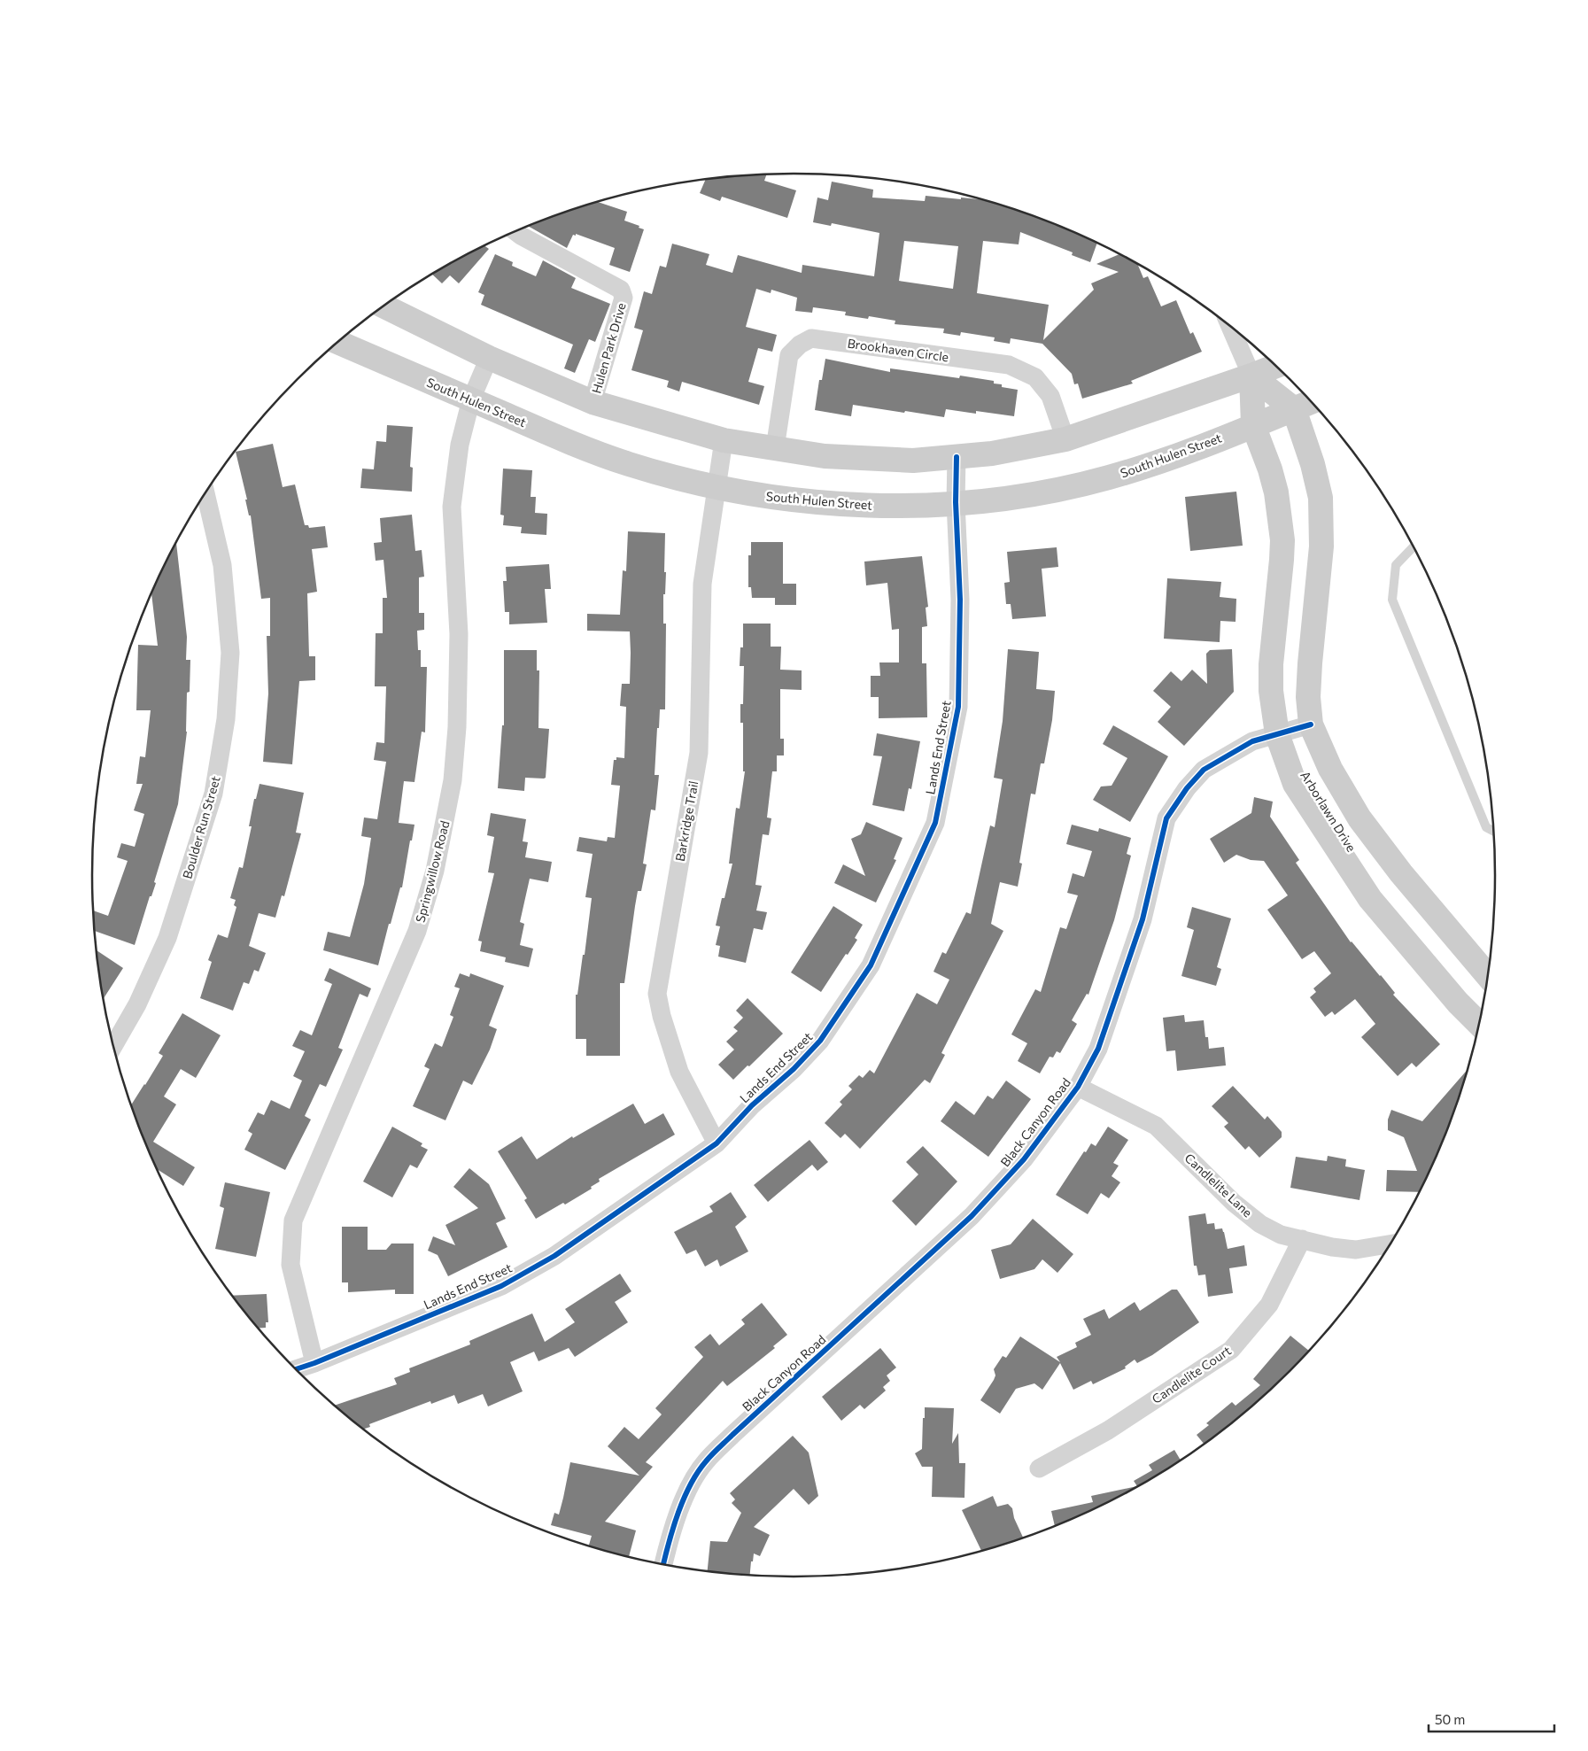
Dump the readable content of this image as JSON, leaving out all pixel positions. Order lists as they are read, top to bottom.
{
  "streets": {
    "main road": ["South Hulen Street", "Arborlawn Drive"],
    "street": [
      "Hulen Park Drive",
      "Brookhaven Circle",
      "Lands End Street",
      "Barkridge Trail",
      "Boulder Run Street",
      "Springwillow Road",
      "Black Canyon Road",
      "Candlelite Lane",
      "Candlelite Court"
    ]
  },
  "crossings": [
    ["South Hulen Street", "Lands End Street"],
    ["South Hulen Street", "Arborlawn Drive"],
    ["South Hulen Street", "Barkridge Trail"],
    ["South Hulen Street", "Springwillow Road"],
    ["Lands End Street", "Barkridge Trail"],
    ["Lands End Street", "Springwillow Road"],
    ["Arborlawn Drive", "Black Canyon Road"],
    ["Black Canyon Road", "Candlelite Lane"],
    ["Candlelite Lane", "Candlelite Court"]
  ],
  "scale_bar": "50 m"
}
